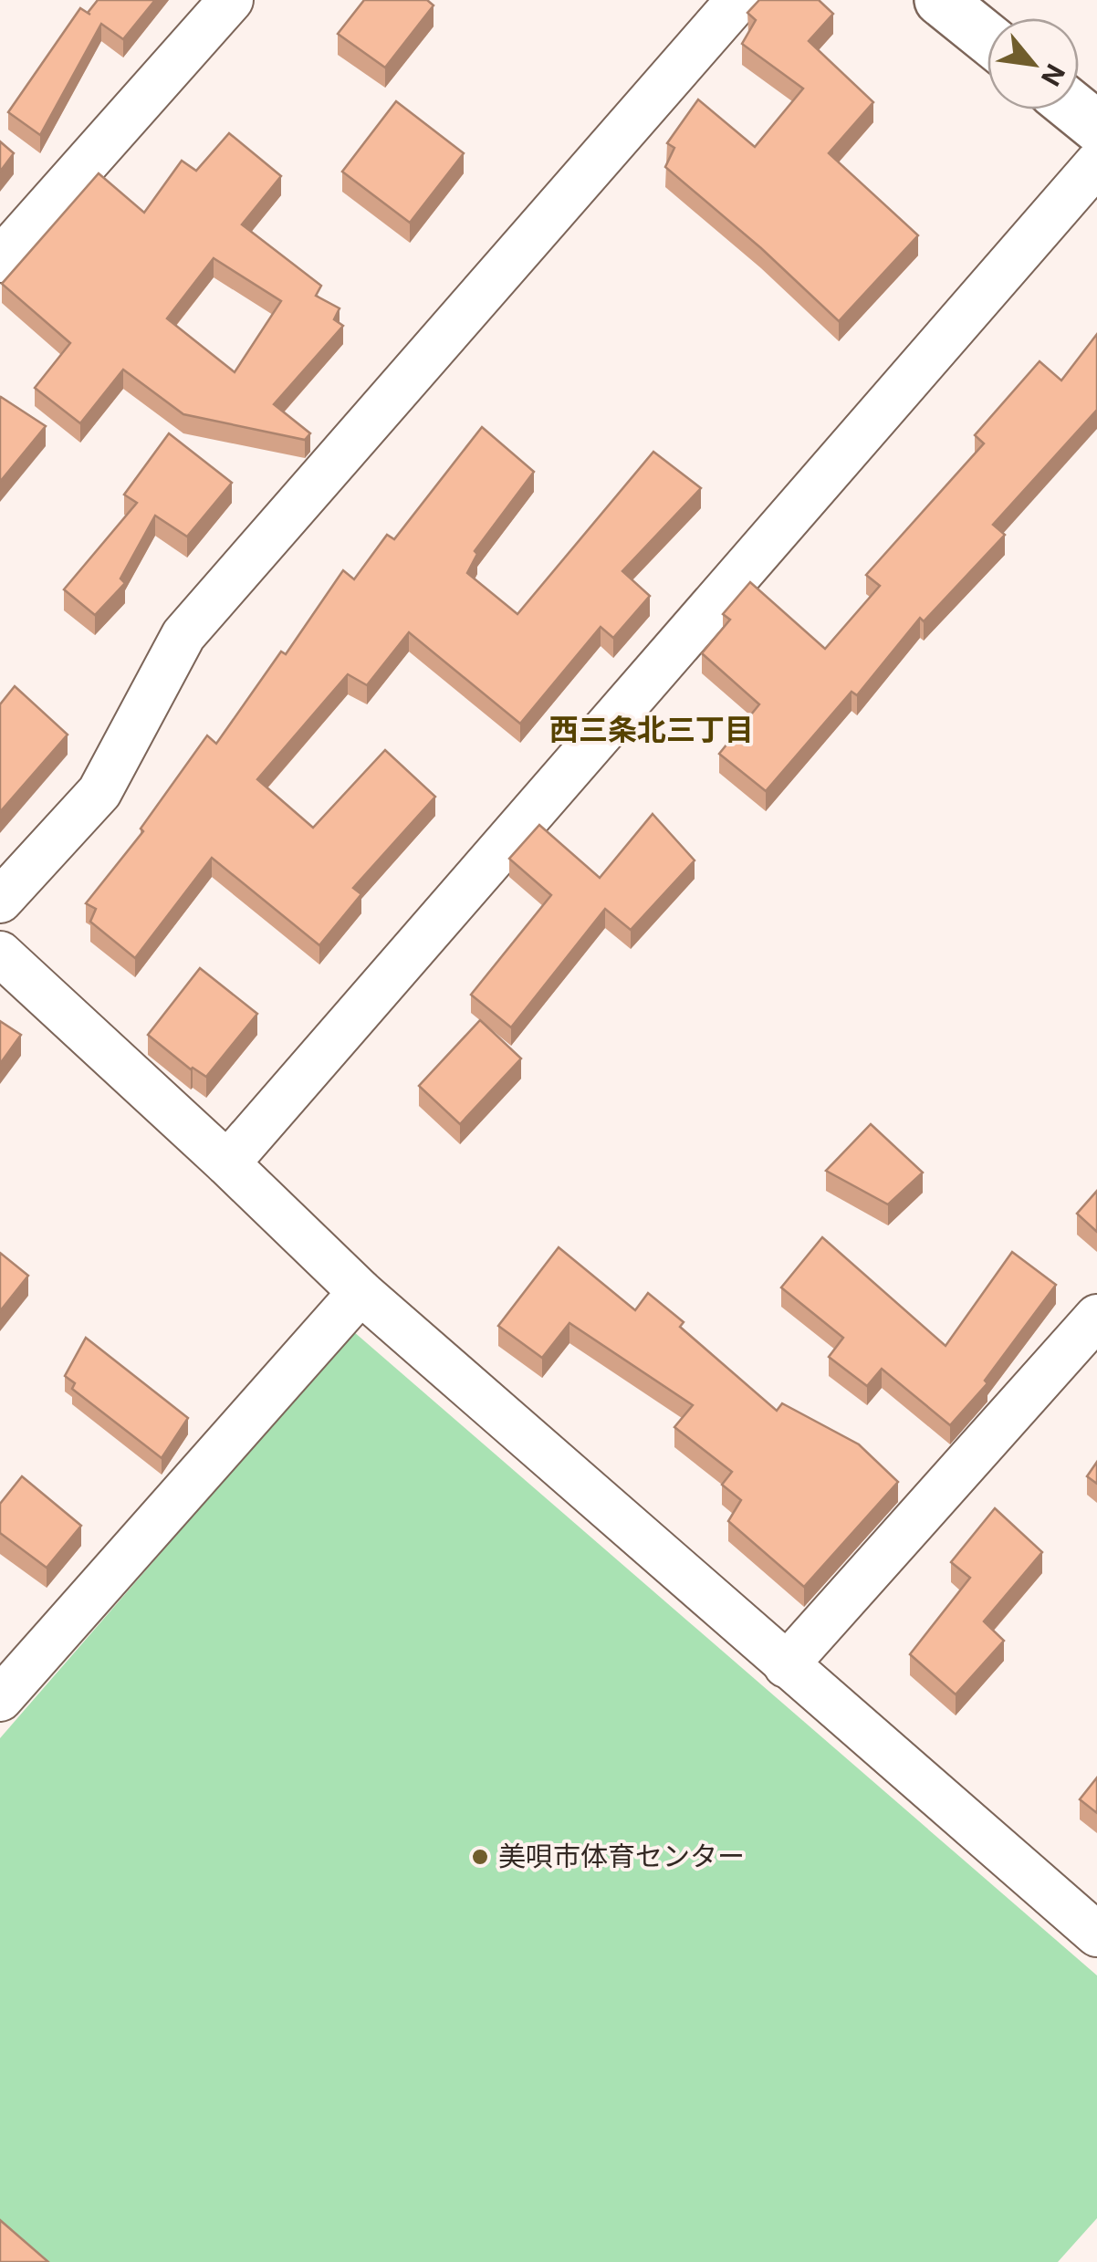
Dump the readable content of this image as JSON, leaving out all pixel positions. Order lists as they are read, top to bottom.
{
  "districts": ["西三条北三丁目"],
  "places": ["美唄市体育センター"],
  "north": "bottom right"
}
